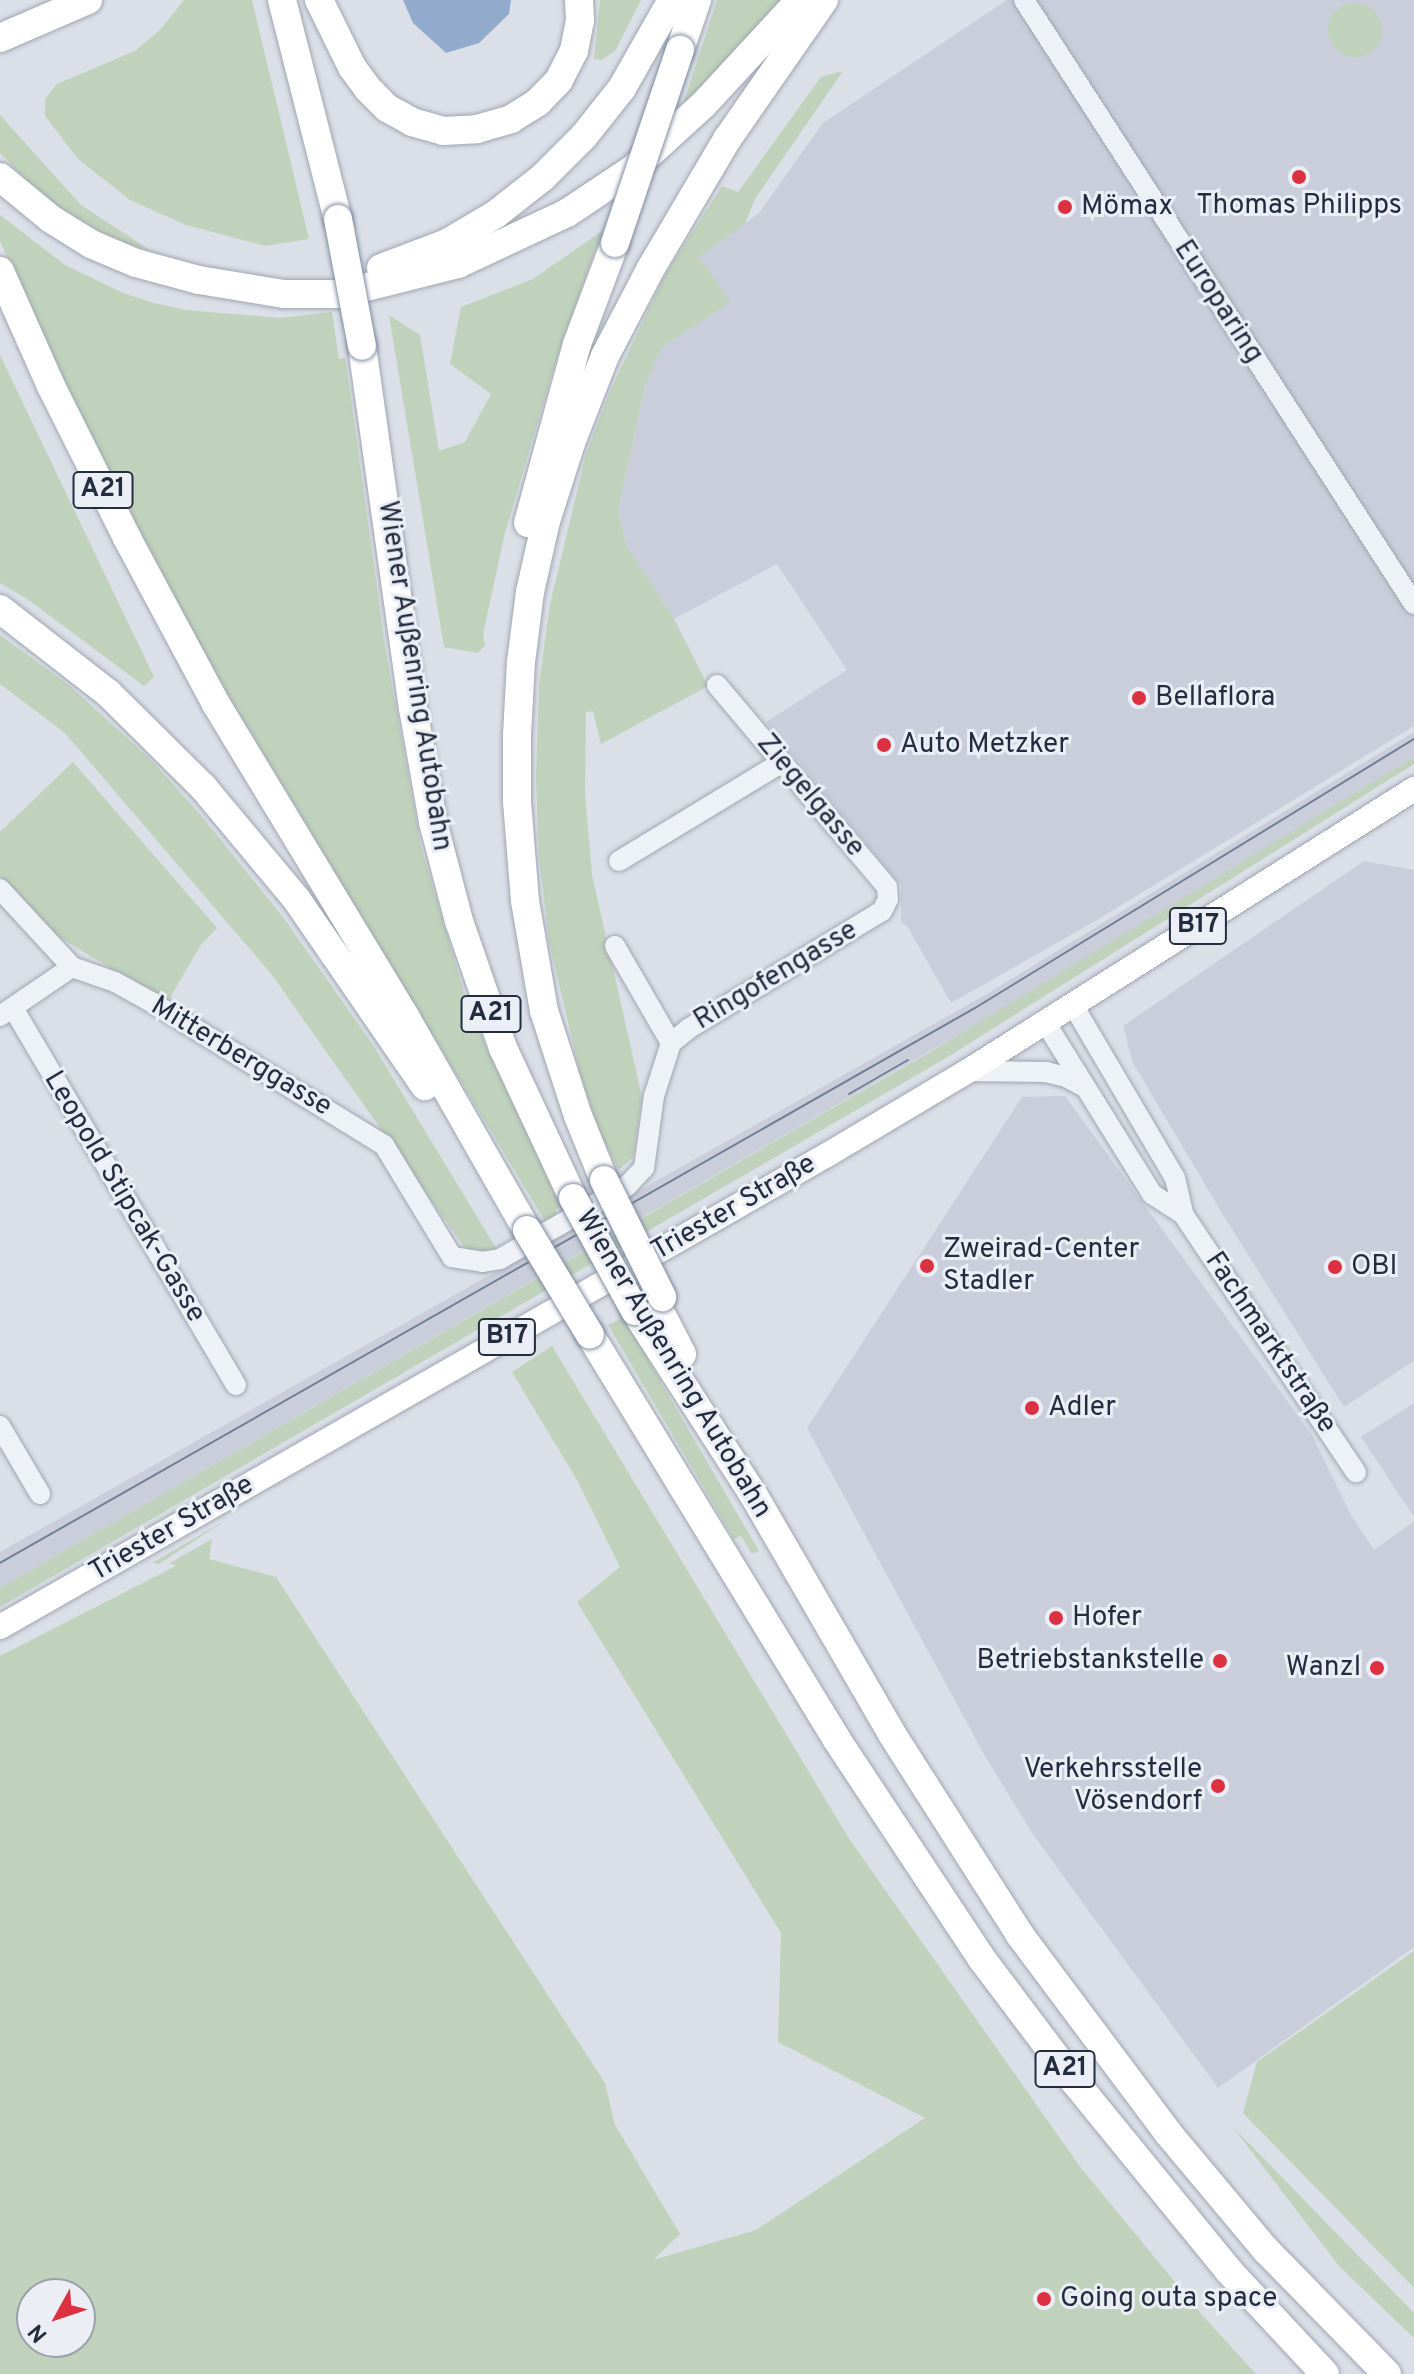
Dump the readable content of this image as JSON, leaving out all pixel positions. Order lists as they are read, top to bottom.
{
  "streets": {
    "highway": ["A21", "Wiener Außenring Autobahn"],
    "main road": ["B17", "Triester Straße"],
    "street": [
      "Europaring",
      "Ziegelgasse",
      "Ringofengasse",
      "Mitterberggasse",
      "Leopold Stipcak-Gasse",
      "Fachmarktstraße"
    ]
  },
  "crossings": [
    ["Ziegelgasse", "Ringofengasse"],
    ["Ringofengasse", "Mitterberggasse"],
    ["Triester Straße", "Fachmarktstraße"]
  ],
  "places": [
    "Thomas Philipps",
    "Mömax",
    "Bellaflora",
    "Auto Metzker",
    "Zweirad-Center Stadler",
    "OBI",
    "Adler",
    "Hofer",
    "Betriebstankstelle",
    "Wanzl",
    "Verkehrsstelle Vösendorf",
    "Going outa space"
  ],
  "north": "bottom left"
}
